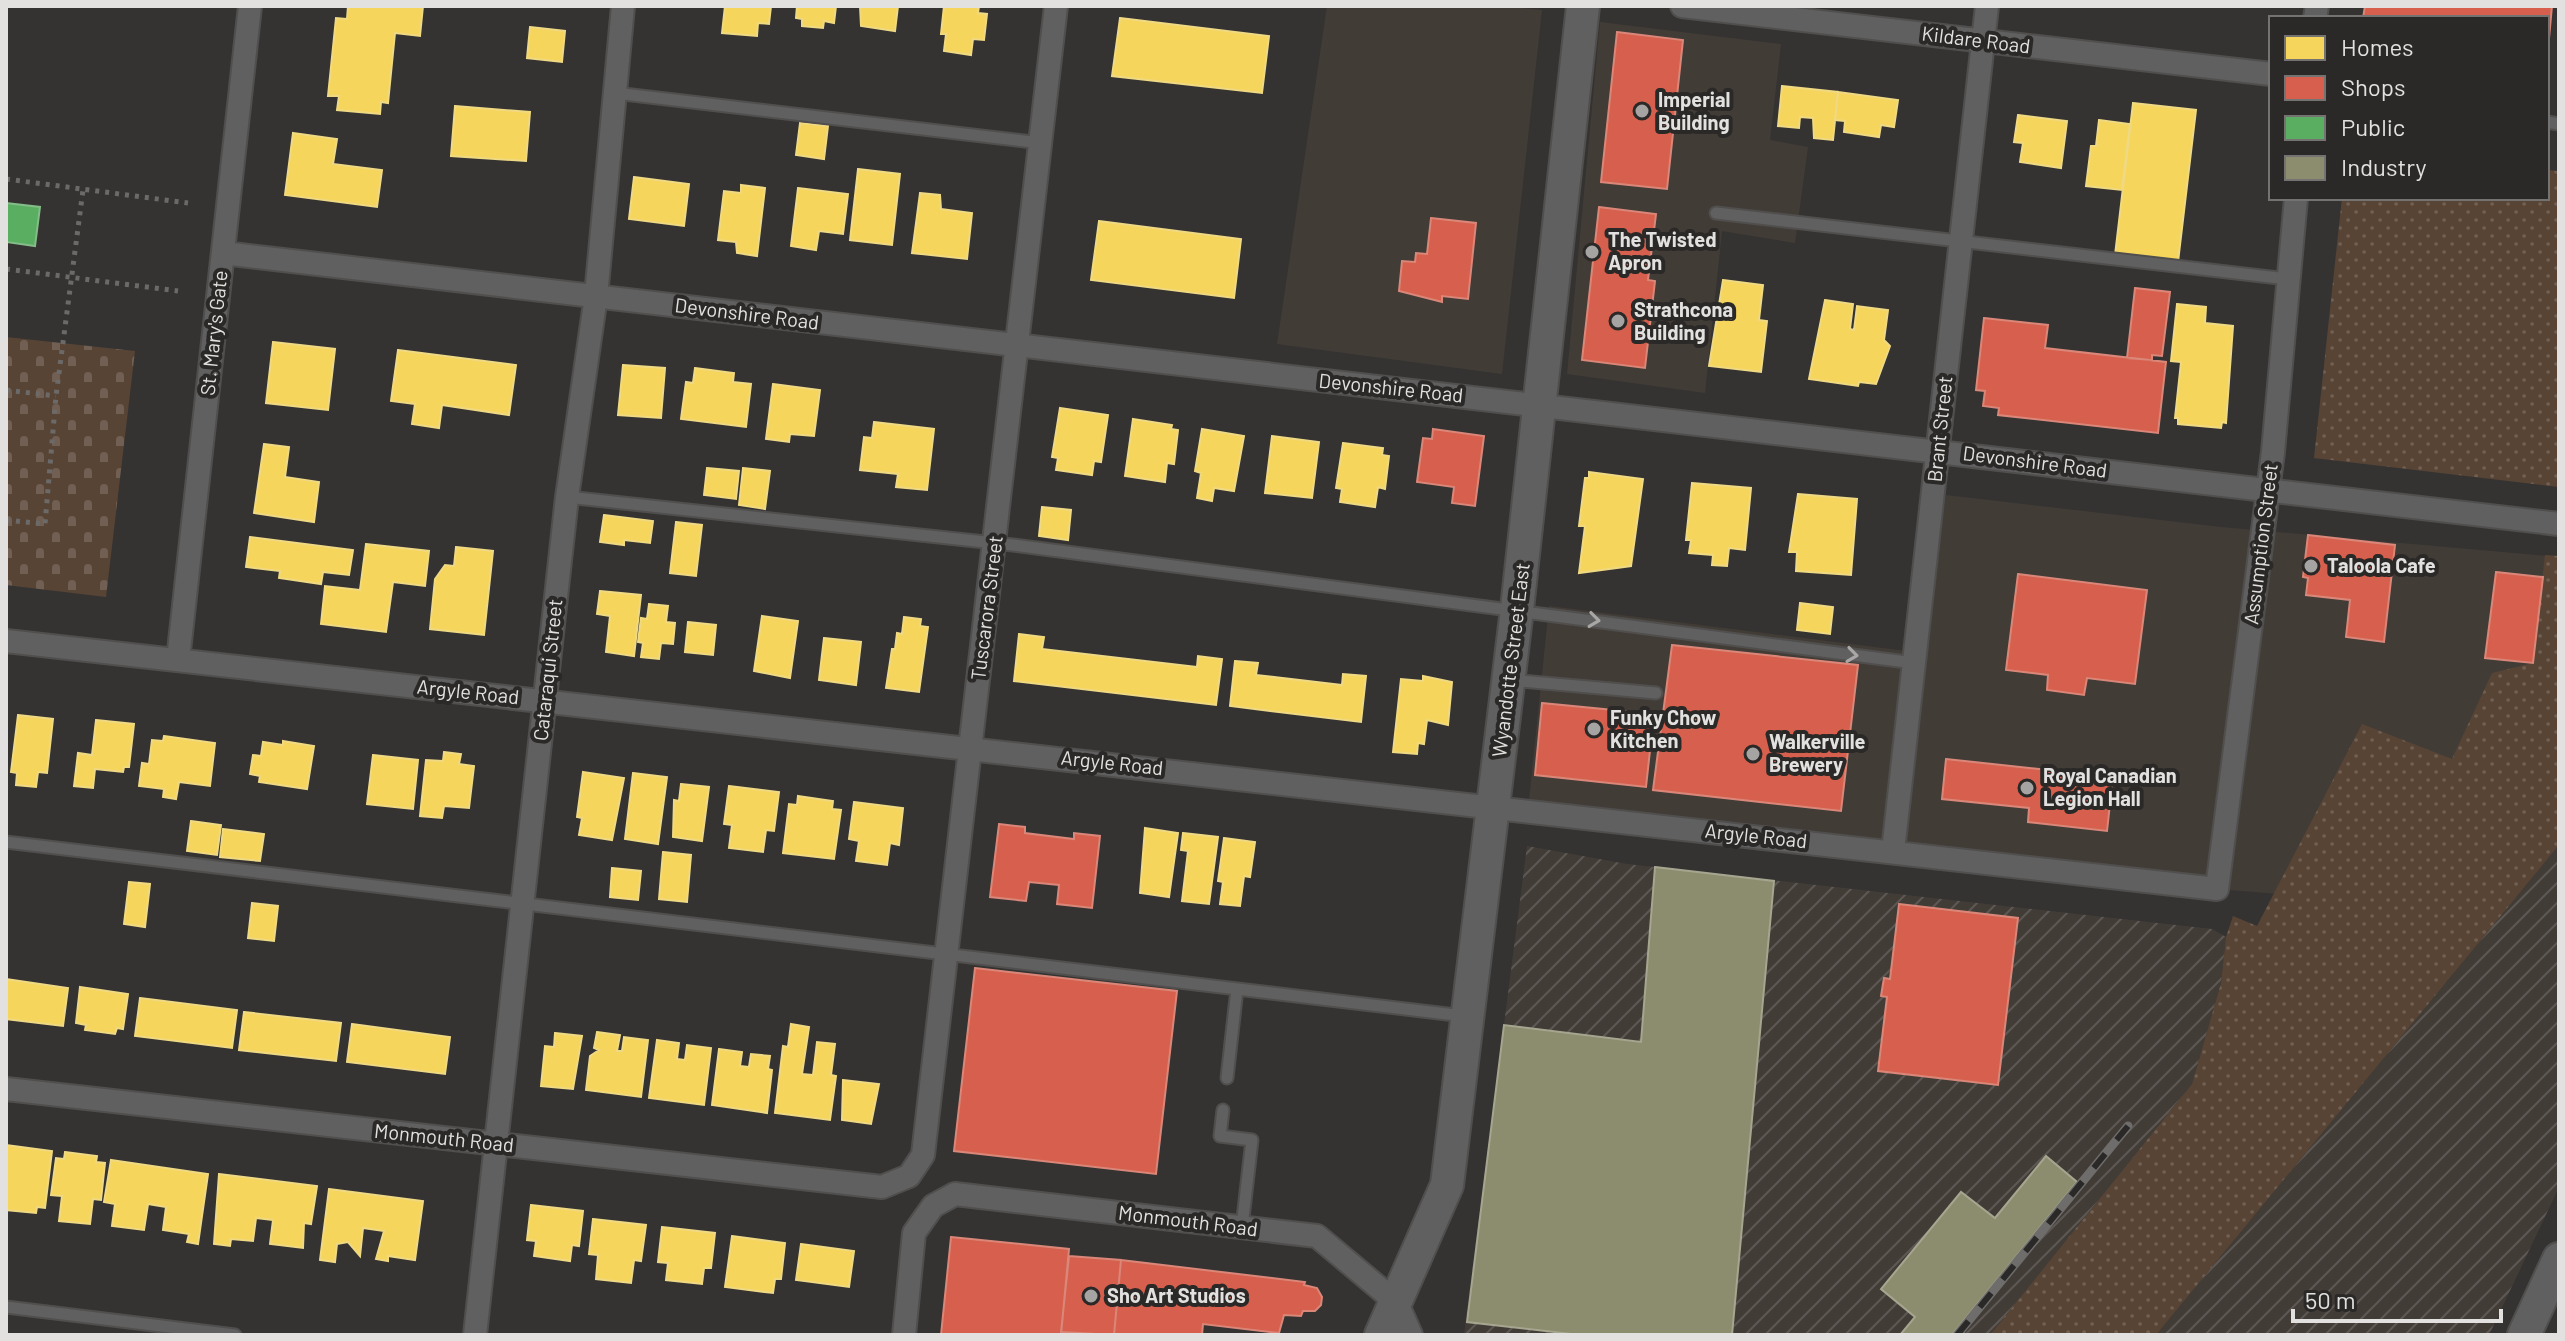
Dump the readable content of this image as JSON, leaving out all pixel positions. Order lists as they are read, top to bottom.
{
  "streets": {
    "main road": ["Wyandotte Street East"],
    "street": [
      "Kildare Road",
      "Devonshire Road",
      "St. Mary's Gate",
      "Brant Street",
      "Assumption Street",
      "Tuscarora Street",
      "Cataraqui Street",
      "Argyle Road",
      "Monmouth Road"
    ]
  },
  "crossings": [
    ["Kildare Road", "Brant Street"],
    ["Devonshire Road", "St. Mary's Gate"],
    ["Devonshire Road", "Brant Street"],
    ["Devonshire Road", "Assumption Street"],
    ["Devonshire Road", "Tuscarora Street"],
    ["Devonshire Road", "Wyandotte Street East"],
    ["Devonshire Road", "Cataraqui Street"],
    ["St. Mary's Gate", "Argyle Road"],
    ["Brant Street", "Argyle Road"],
    ["Assumption Street", "Argyle Road"],
    ["Tuscarora Street", "Argyle Road"],
    ["Tuscarora Street", "Monmouth Road"],
    ["Wyandotte Street East", "Argyle Road"],
    ["Wyandotte Street East", "Monmouth Road"],
    ["Cataraqui Street", "Argyle Road"],
    ["Cataraqui Street", "Monmouth Road"]
  ],
  "places": [
    "Imperial Building",
    "The Twisted Apron",
    "Strathcona Building",
    "Taloola Cafe",
    "Funky Chow Kitchen",
    "Walkerville Brewery",
    "Royal Canadian Legion Hall",
    "Sho Art Studios"
  ],
  "legend": [
    "Homes",
    "Shops",
    "Public",
    "Industry"
  ],
  "scale_bar": "50 m"
}
